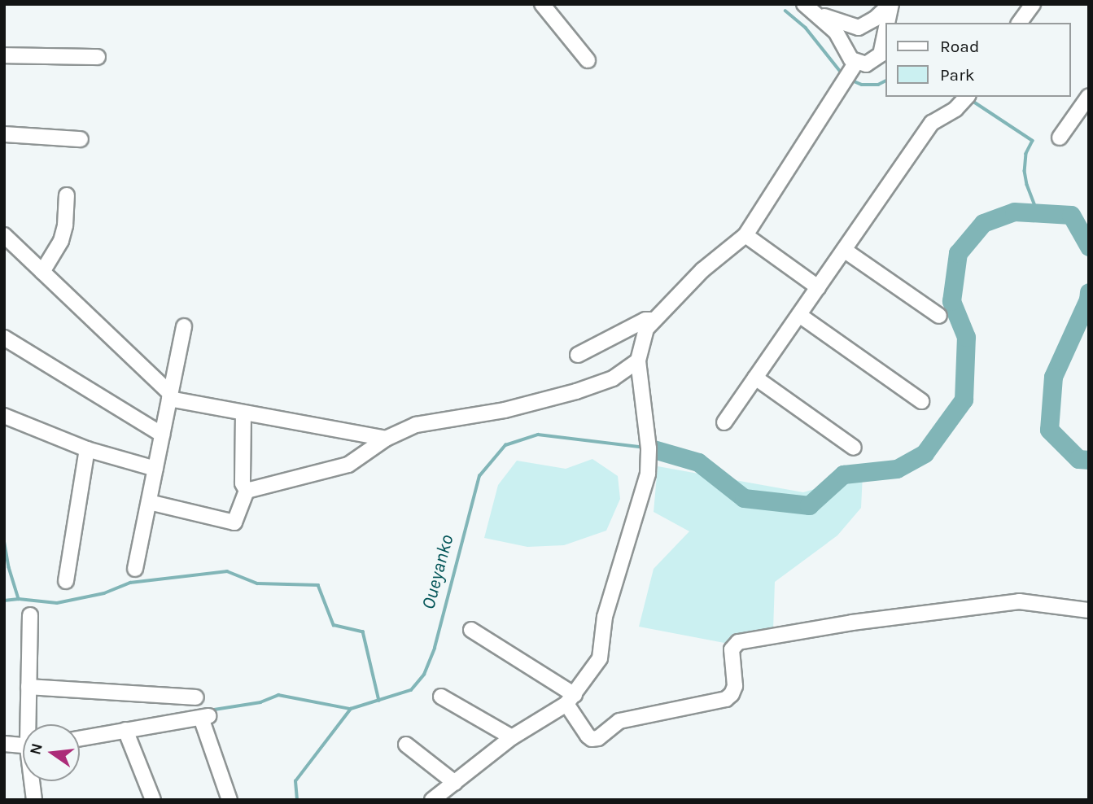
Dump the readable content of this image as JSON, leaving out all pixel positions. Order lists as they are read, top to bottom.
{
  "water": ["Oueyanko"],
  "legend": ["Road", "Park"],
  "north": "left"
}
